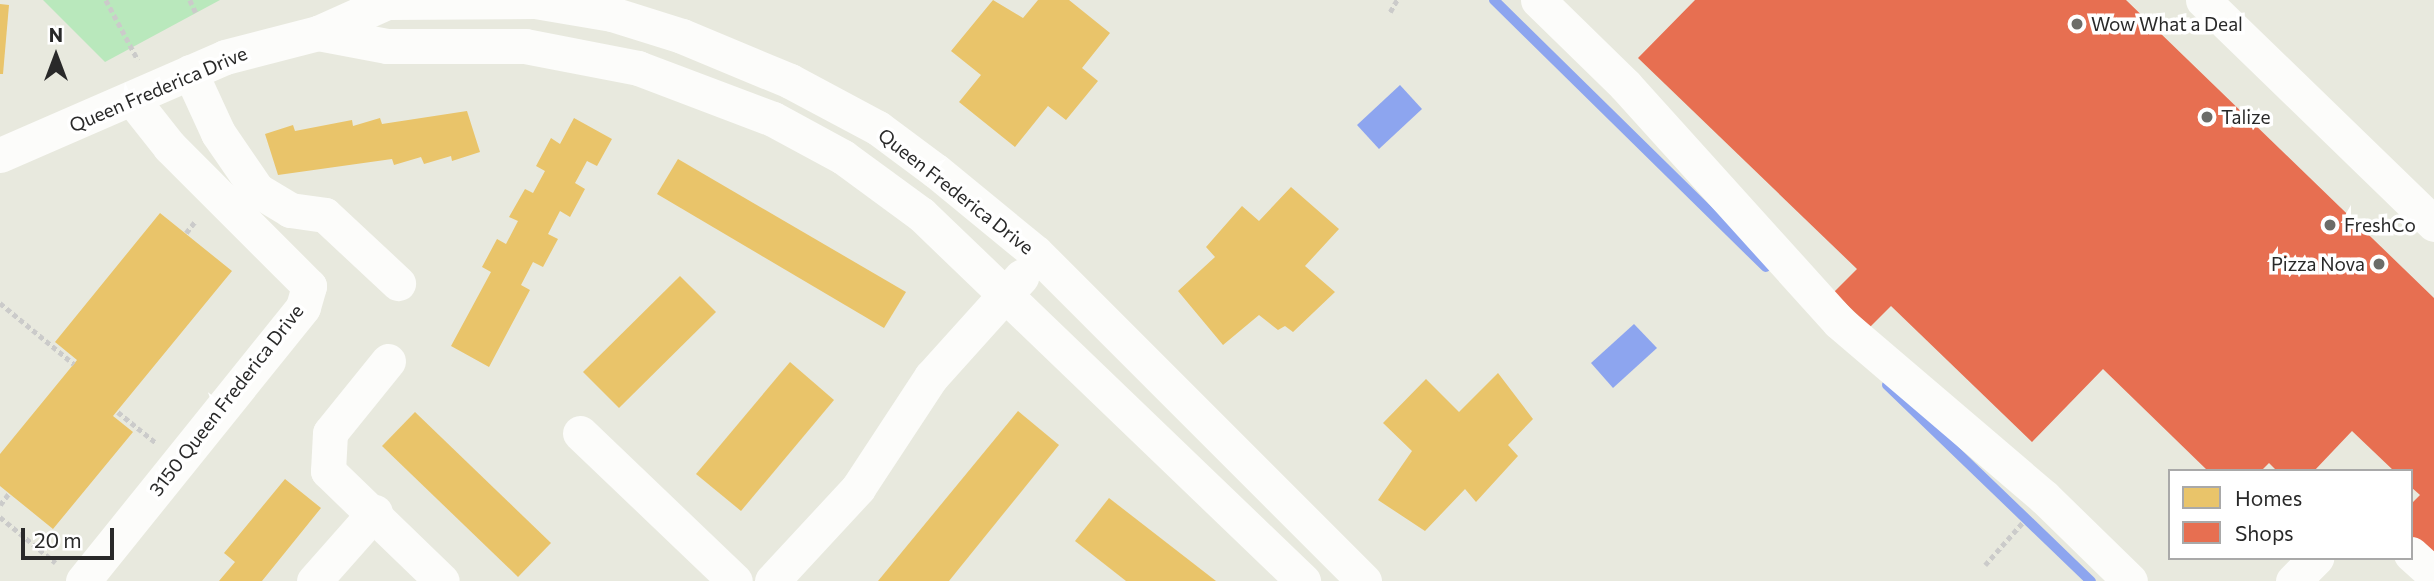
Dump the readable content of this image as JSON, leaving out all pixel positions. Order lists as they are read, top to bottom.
{
  "streets": {
    "street": ["Queen Frederica Drive", "3150 Queen Frederica Drive"]
  },
  "crossings": [
    ["Queen Frederica Drive", "3150 Queen Frederica Drive"]
  ],
  "places": [
    "Wow What a Deal",
    "Talize",
    "FreshCo",
    "Pizza Nova"
  ],
  "legend": ["Homes", "Shops"],
  "scale_bar": "20 m",
  "north": "top"
}
